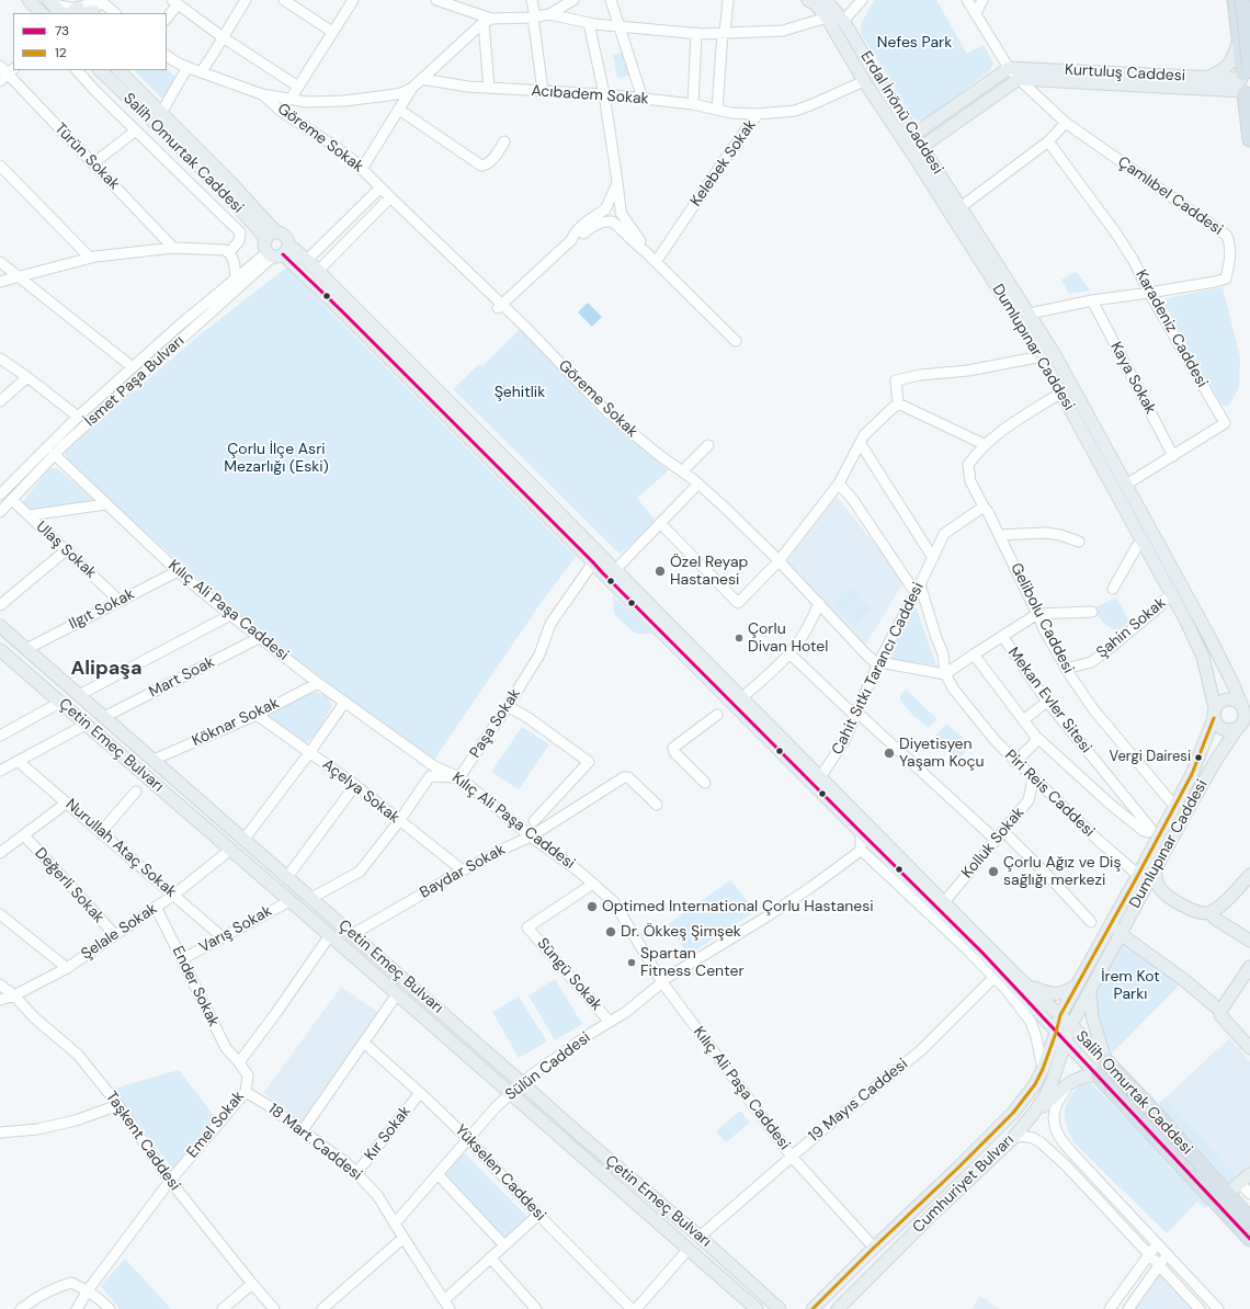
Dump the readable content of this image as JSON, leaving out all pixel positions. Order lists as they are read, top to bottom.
{
  "streets": {
    "highway": ["Salih Omurtak Caddesi"],
    "main road": [
      "Kurtuluş Caddesi",
      "Erdal İnönü Caddesi",
      "Dumlupınar Caddesi",
      "Çetin Emeç Bulvarı",
      "Cumhuriyet Bulvarı"
    ],
    "street": [
      "Acıbadem Sokak",
      "Göreme Sokak",
      "Türün Sokak",
      "Kelebek Sokak",
      "Çamlıbel Caddesi",
      "Karadeniz Caddesi",
      "Kaya Sokak",
      "İsmet Paşa Bulvarı",
      "Ulaş Sokak",
      "Ilgıt Sokak",
      "Kılıç Ali Paşa Caddesi",
      "Gelibolu Caddesi",
      "Şahin Sokak",
      "Cahit Sıtkı Tarancı Caddesi",
      "Mart Soak",
      "Mekan Evler Sitesi",
      "Köknar Sokak",
      "Paşa Sokak",
      "Açelya Sokak",
      "Piri Reis Caddesi",
      "Kolluk Sokak",
      "Nurullah Ataç Sokak",
      "Baydar Sokak",
      "Değerli Sokak",
      "Varış Sokak",
      "Şelale Sokak",
      "Süngü Sokak",
      "Ender Sokak",
      "Sülün Caddesi",
      "19 Mayıs Caddesi",
      "Emel Sokak",
      "Kır Sokak",
      "Taşkent Caddesi",
      "18 Mart Caddesi",
      "Yükselen Caddesi"
    ]
  },
  "crossings": [
    ["Kurtuluş Caddesi", "Çamlıbel Caddesi"],
    ["Acıbadem Sokak", "Kelebek Sokak"],
    ["Erdal İnönü Caddesi", "Dumlupınar Caddesi"],
    ["Göreme Sokak", "Cahit Sıtkı Tarancı Caddesi"],
    ["Salih Omurtak Caddesi", "Dumlupınar Caddesi"],
    ["Salih Omurtak Caddesi", "İsmet Paşa Bulvarı"],
    ["Salih Omurtak Caddesi", "Cahit Sıtkı Tarancı Caddesi"],
    ["Salih Omurtak Caddesi", "Paşa Sokak"],
    ["Salih Omurtak Caddesi", "Kolluk Sokak"],
    ["Salih Omurtak Caddesi", "Cumhuriyet Bulvarı"],
    ["Çamlıbel Caddesi", "Karadeniz Caddesi"],
    ["Çamlıbel Caddesi", "Dumlupınar Caddesi"],
    ["Çamlıbel Caddesi", "Kaya Sokak"],
    ["Karadeniz Caddesi", "Dumlupınar Caddesi"],
    ["Karadeniz Caddesi", "Kaya Sokak"],
    ["Dumlupınar Caddesi", "Gelibolu Caddesi"],
    ["Dumlupınar Caddesi", "Şahin Sokak"],
    ["Dumlupınar Caddesi", "Piri Reis Caddesi"],
    ["Dumlupınar Caddesi", "Cumhuriyet Bulvarı"],
    ["İsmet Paşa Bulvarı", "Ulaş Sokak"],
    ["İsmet Paşa Bulvarı", "Kılıç Ali Paşa Caddesi"],
    ["Ulaş Sokak", "Ilgıt Sokak"],
    ["Ilgıt Sokak", "Kılıç Ali Paşa Caddesi"],
    ["Ilgıt Sokak", "Çetin Emeç Bulvarı"],
    ["Kılıç Ali Paşa Caddesi", "Mart Soak"],
    ["Kılıç Ali Paşa Caddesi", "Köknar Sokak"],
    ["Kılıç Ali Paşa Caddesi", "Paşa Sokak"],
    ["Kılıç Ali Paşa Caddesi", "Baydar Sokak"],
    ["Kılıç Ali Paşa Caddesi", "Süngü Sokak"],
    ["Kılıç Ali Paşa Caddesi", "Sülün Caddesi"],
    ["Kılıç Ali Paşa Caddesi", "19 Mayıs Caddesi"],
    ["Kılıç Ali Paşa Caddesi", "Cumhuriyet Bulvarı"],
    ["Gelibolu Caddesi", "Şahin Sokak"],
    ["Gelibolu Caddesi", "Cahit Sıtkı Tarancı Caddesi"],
    ["Cahit Sıtkı Tarancı Caddesi", "Piri Reis Caddesi"],
    ["Mart Soak", "Çetin Emeç Bulvarı"],
    ["Köknar Sokak", "Çetin Emeç Bulvarı"],
    ["Köknar Sokak", "Açelya Sokak"],
    ["Çetin Emeç Bulvarı", "Baydar Sokak"],
    ["Çetin Emeç Bulvarı", "Varış Sokak"],
    ["Çetin Emeç Bulvarı", "Şelale Sokak"],
    ["Çetin Emeç Bulvarı", "Sülün Caddesi"],
    ["Çetin Emeç Bulvarı", "19 Mayıs Caddesi"],
    ["Açelya Sokak", "Baydar Sokak"],
    ["Piri Reis Caddesi", "Kolluk Sokak"],
    ["Nurullah Ataç Sokak", "Varış Sokak"],
    ["Nurullah Ataç Sokak", "Şelale Sokak"],
    ["Değerli Sokak", "Şelale Sokak"],
    ["Varış Sokak", "Ender Sokak"],
    ["Şelale Sokak", "Ender Sokak"],
    ["Şelale Sokak", "Taşkent Caddesi"],
    ["Süngü Sokak", "Sülün Caddesi"],
    ["Ender Sokak", "Emel Sokak"],
    ["Sülün Caddesi", "18 Mart Caddesi"],
    ["Sülün Caddesi", "Yükselen Caddesi"],
    ["Emel Sokak", "Taşkent Caddesi"],
    ["Emel Sokak", "18 Mart Caddesi"],
    ["Kır Sokak", "18 Mart Caddesi"],
    ["Kır Sokak", "Yükselen Caddesi"]
  ],
  "districts": ["Alipaşa"],
  "parks": [
    "Nefes Park",
    "Şehitlik",
    "Çorlu İlçe Asri Mezarlığı (Eski)",
    "İrem Kot Parkı"
  ],
  "places": [
    "Özel Reyap Hastanesi",
    "Çorlu Divan Hotel",
    "Diyetisyen Yaşam Koçu",
    "Vergi Dairesi",
    "Çorlu Ağız ve Diş sağlığı merkezi",
    "Optimed International Çorlu Hastanesi",
    "Dr. Ökkeş Şimşek",
    "Spartan Fitness Center"
  ],
  "lines": ["transit line 73", "transit line 12"],
  "legend": ["73", "12"]
}
